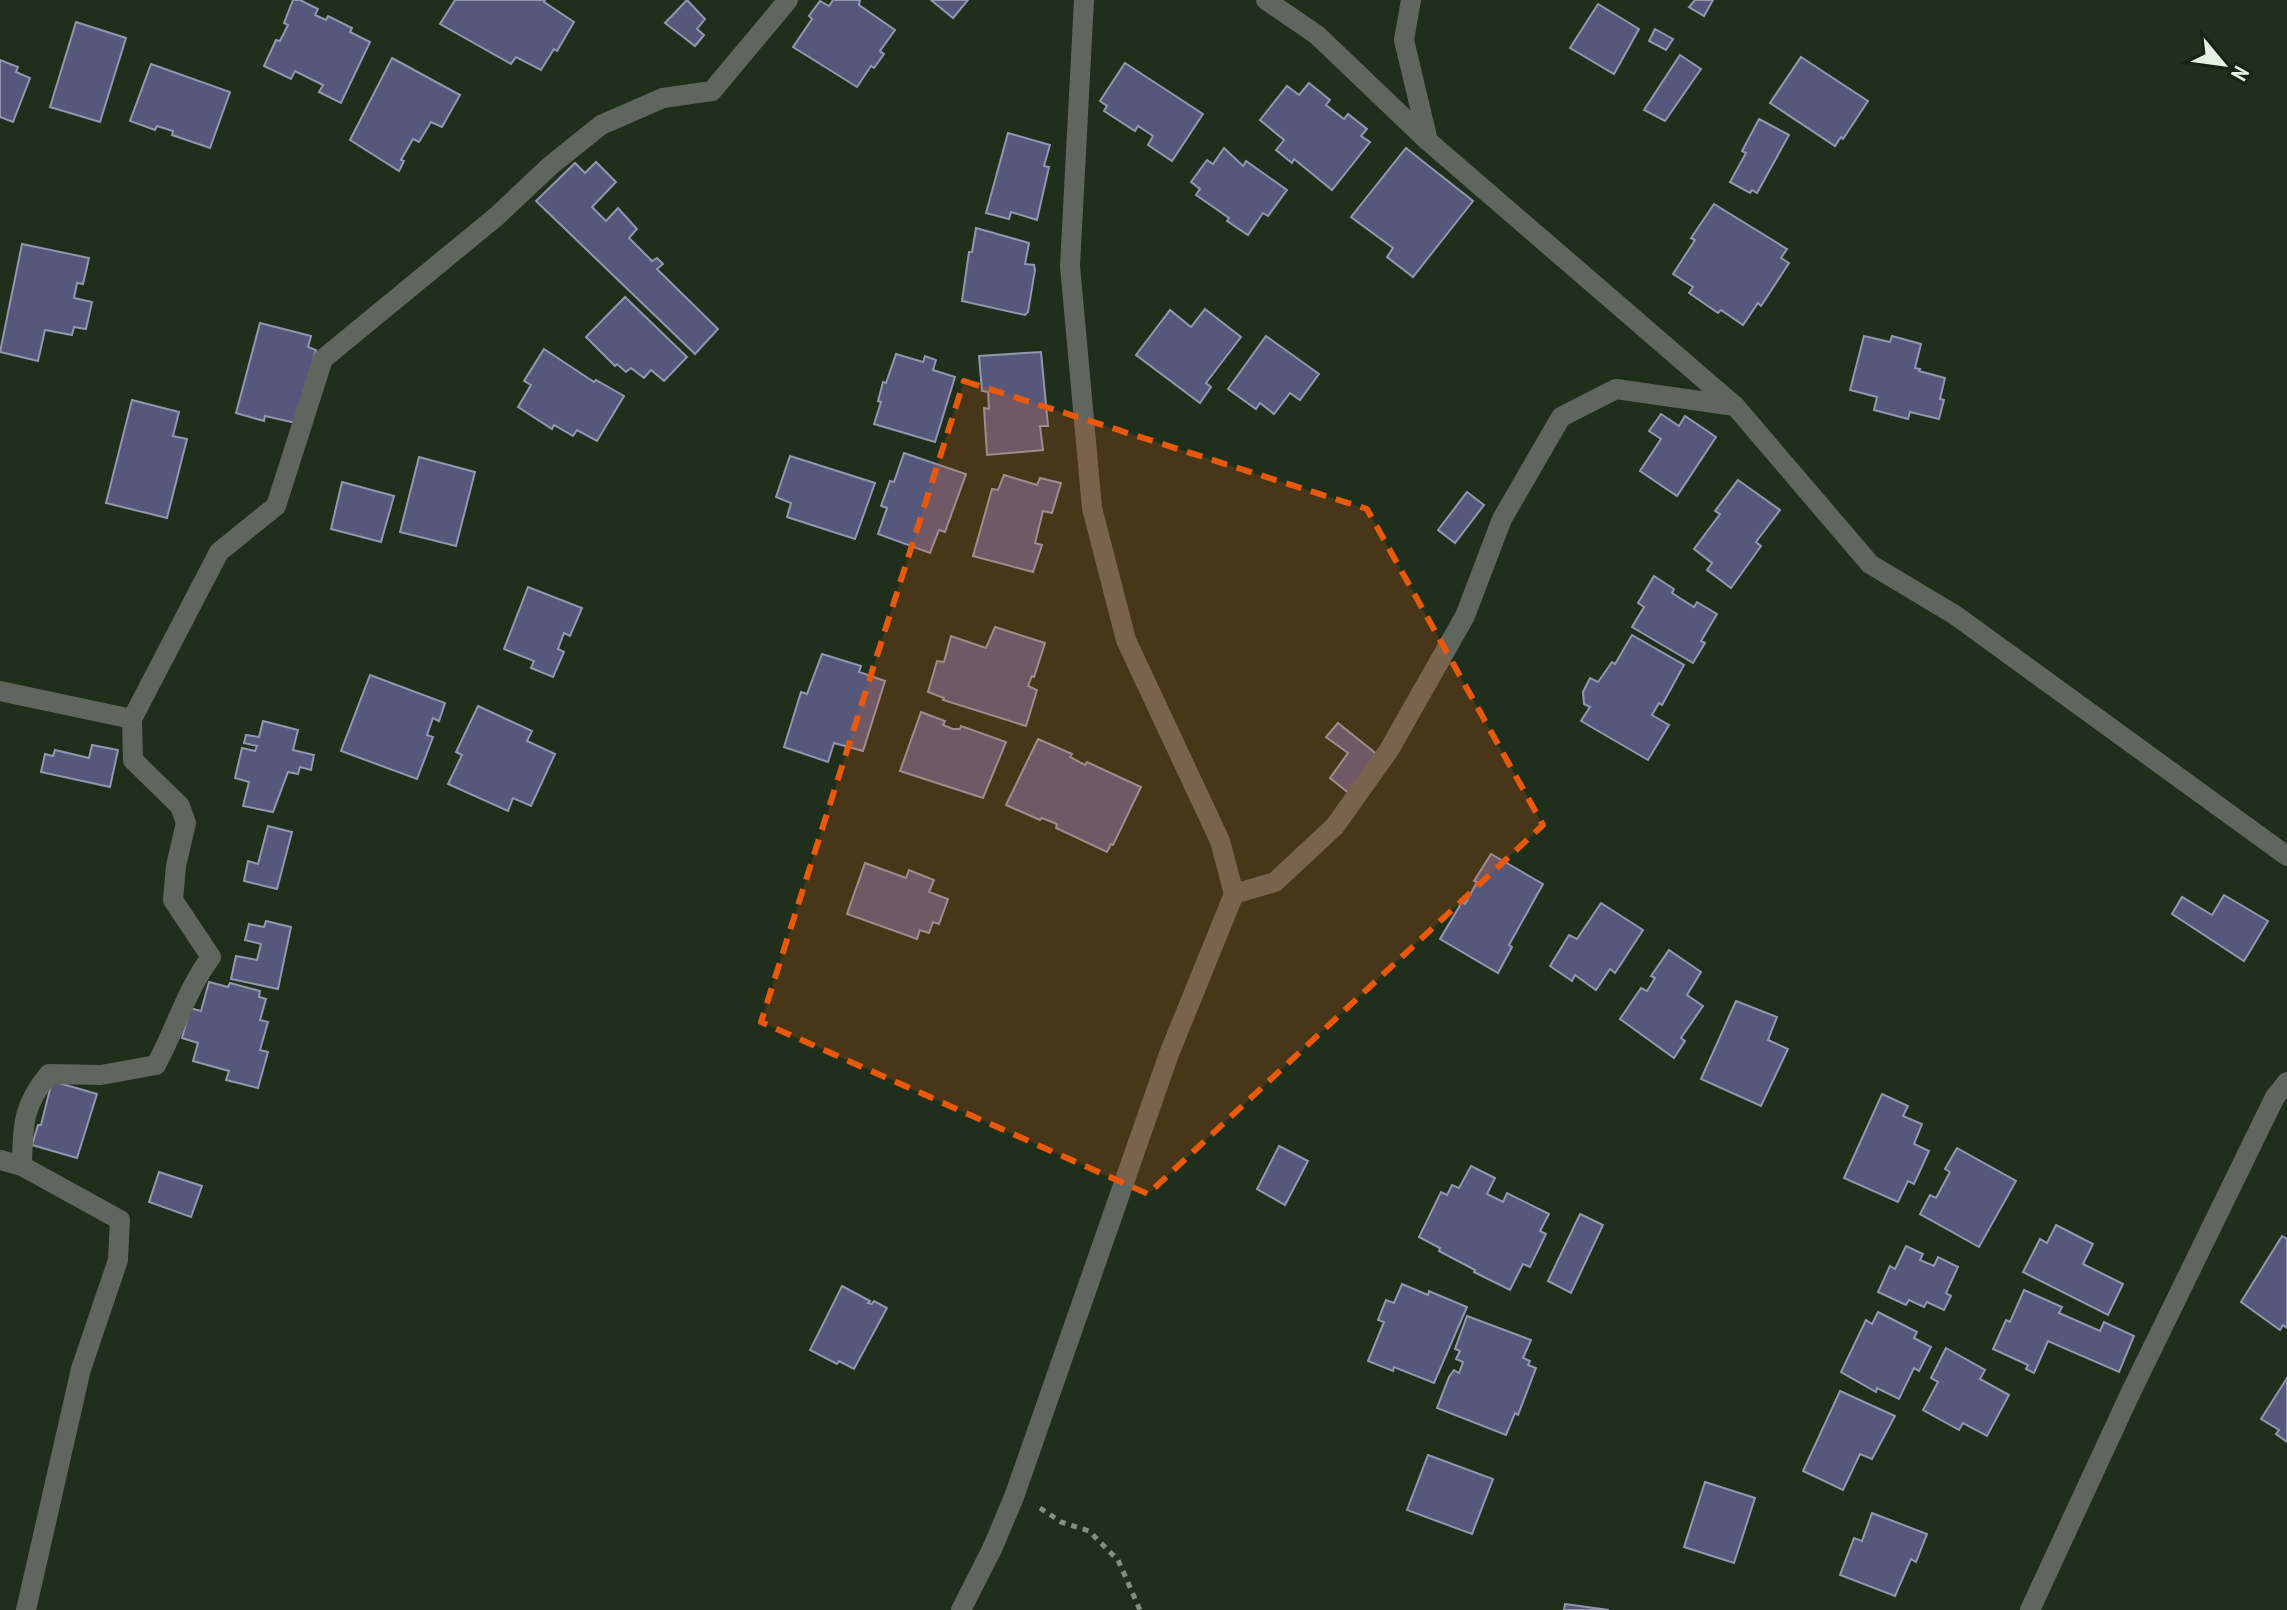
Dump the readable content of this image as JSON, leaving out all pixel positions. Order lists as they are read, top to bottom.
{
  "north": "bottom right"
}
